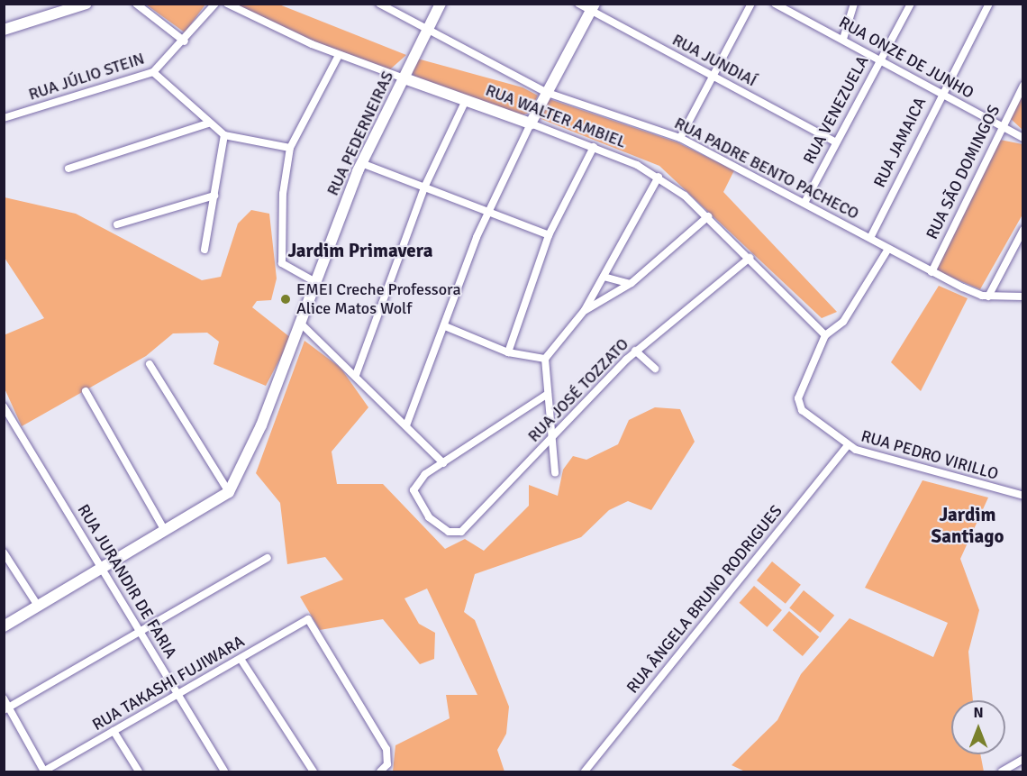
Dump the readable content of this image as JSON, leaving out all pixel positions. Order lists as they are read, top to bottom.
{
  "streets": {
    "street": [
      "RUA ONZE DE JUNHO",
      "RUA JUNDIAÍ",
      "RUA JÚLIO STEIN",
      "RUA VENEZUELA",
      "RUA WALTER AMBIEL",
      "RUA PEDERNEIRAS",
      "RUA JAMAICA",
      "RUA PADRE BENTO PACHECO",
      "RUA SÃO DOMINGOS",
      "RUA JOSÉ TOZZATO",
      "RUA PEDRO VIRILLO",
      "RUA JURANDIR DE FARIA",
      "RUA ÂNGELA BRUNO RODRIGUES",
      "RUA TAKASHI FUJIWARA"
    ]
  },
  "crossings": [
    ["RUA ONZE DE JUNHO", "RUA VENEZUELA"],
    ["RUA ONZE DE JUNHO", "RUA JAMAICA"],
    ["RUA ONZE DE JUNHO", "RUA SÃO DOMINGOS"],
    ["RUA JUNDIAÍ", "RUA VENEZUELA"],
    ["RUA VENEZUELA", "RUA PADRE BENTO PACHECO"],
    ["RUA WALTER AMBIEL", "RUA PEDERNEIRAS"],
    ["RUA WALTER AMBIEL", "RUA JOSÉ TOZZATO"],
    ["RUA WALTER AMBIEL", "RUA PEDRO VIRILLO"],
    ["RUA PEDERNEIRAS", "RUA PADRE BENTO PACHECO"],
    ["RUA JAMAICA", "RUA PADRE BENTO PACHECO"],
    ["RUA PADRE BENTO PACHECO", "RUA SÃO DOMINGOS"],
    ["RUA PADRE BENTO PACHECO", "RUA PEDRO VIRILLO"],
    ["RUA PEDRO VIRILLO", "RUA ÂNGELA BRUNO RODRIGUES"],
    ["RUA JURANDIR DE FARIA", "RUA TAKASHI FUJIWARA"]
  ],
  "districts": ["Jardim Primavera", "Jardim Santiago"],
  "places": ["EMEI Creche Professora Alice Matos Wolf"],
  "north": "top"
}
